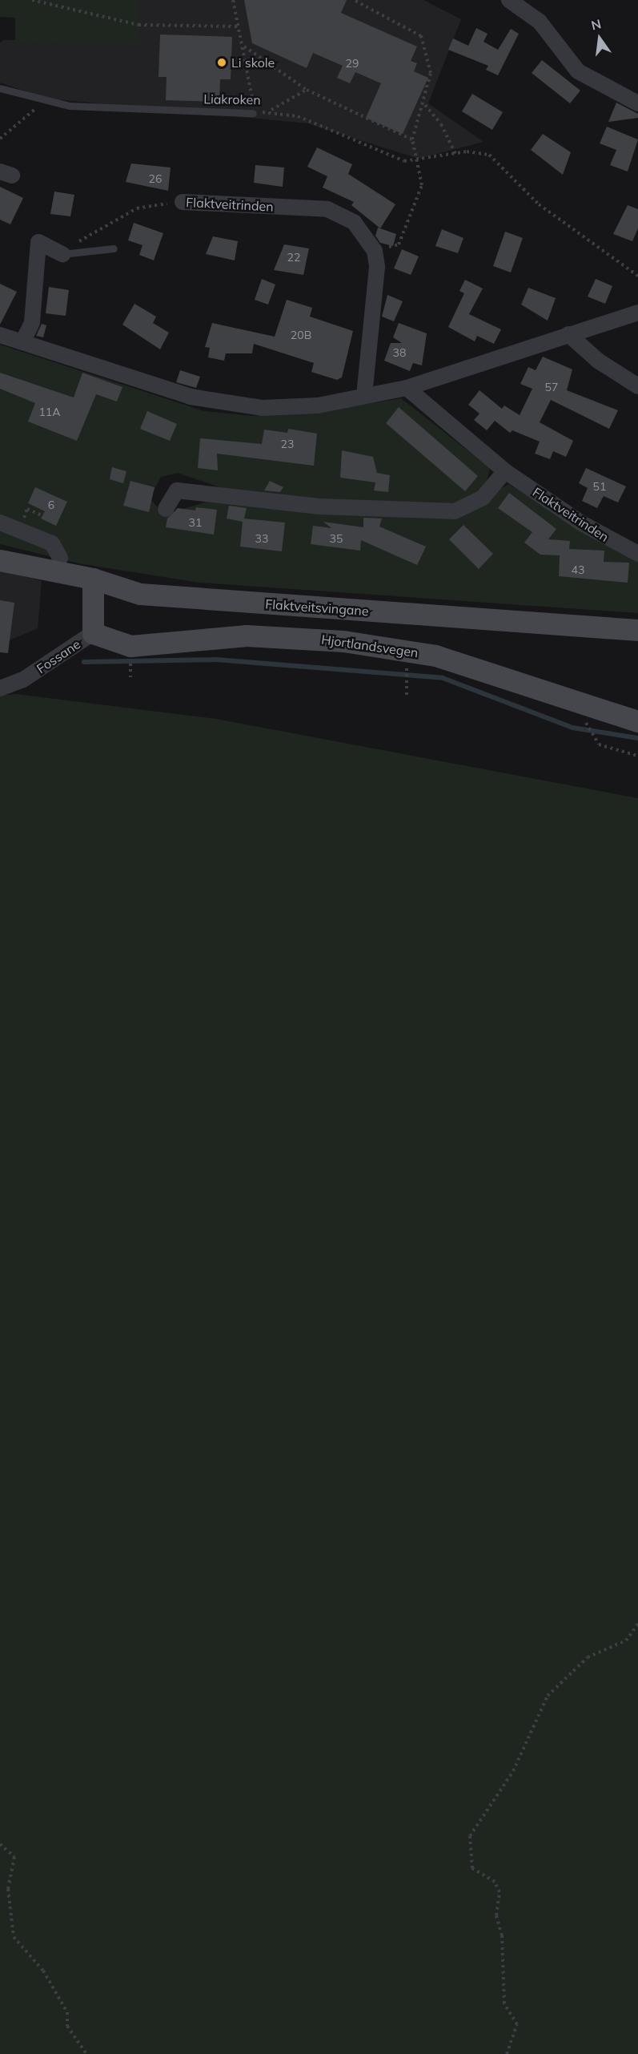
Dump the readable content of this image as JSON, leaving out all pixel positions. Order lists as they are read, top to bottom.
{
  "streets": {
    "main road": ["Flaktveitsvingane", "Hjortlandsvegen", "Fossane"],
    "street": ["Flaktveitrinden"],
    "lane": ["Liakroken"]
  },
  "crossings": [
    ["Flaktveitsvingane", "Fossane"],
    ["Hjortlandsvegen", "Fossane"]
  ],
  "places": ["Li skole"],
  "house_numbers": [
    "29",
    "26",
    "22",
    "20B",
    "38",
    "57",
    "11A",
    "23",
    "51",
    "6",
    "31",
    "33",
    "35",
    "43"
  ],
  "north": "top"
}
